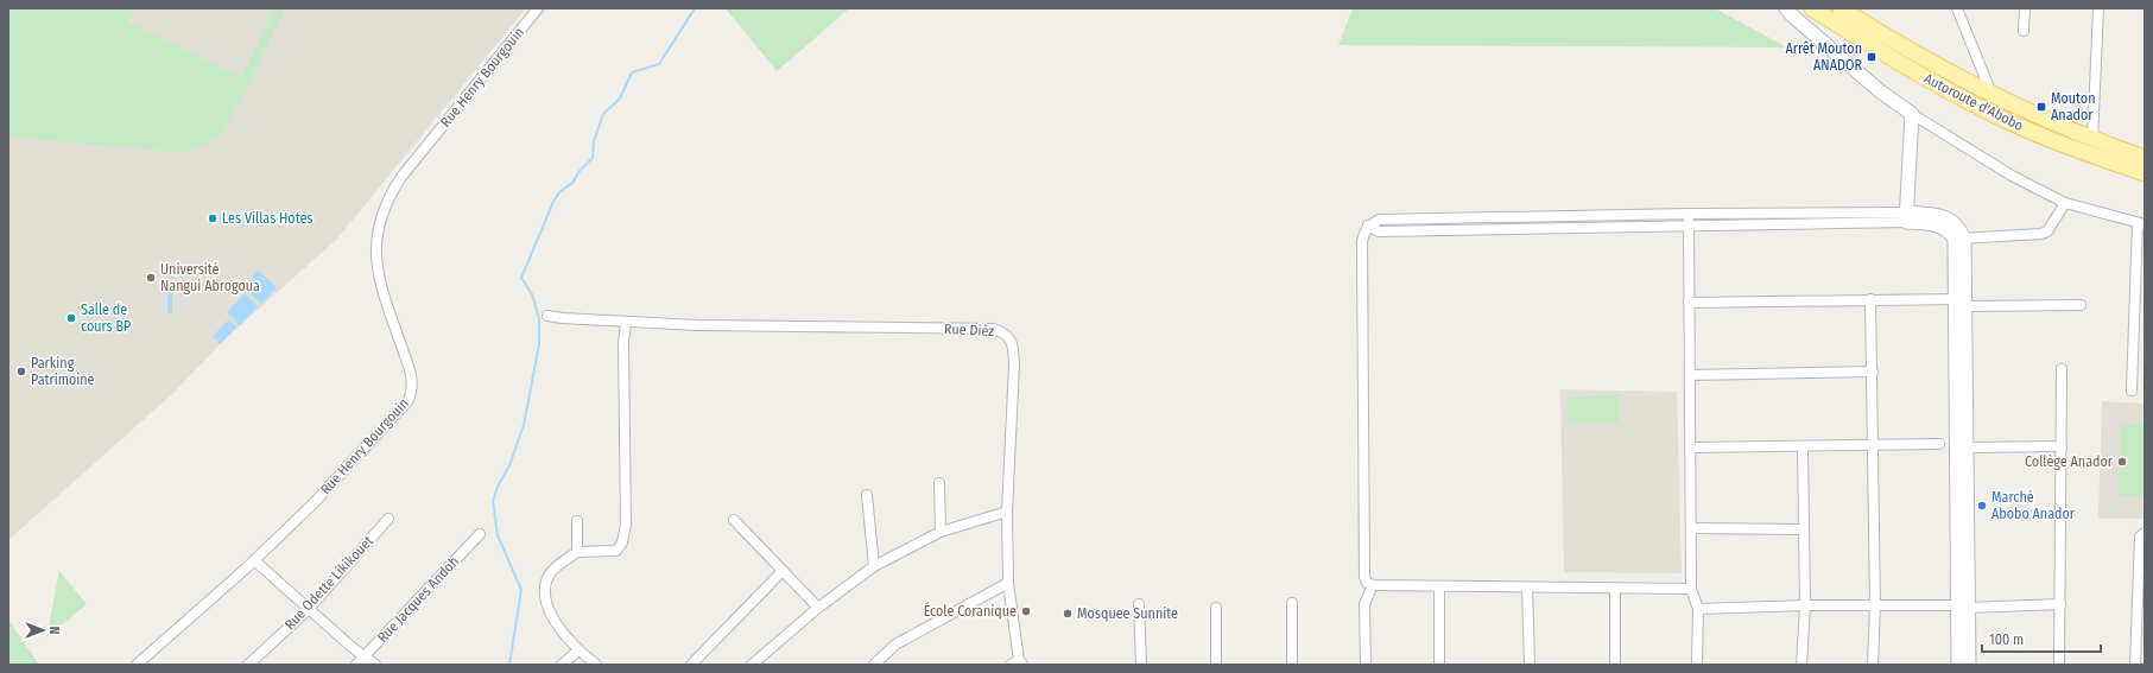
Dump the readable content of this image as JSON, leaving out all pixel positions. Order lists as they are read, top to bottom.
{
  "streets": {
    "main road": ["Autoroute d'Abobo"],
    "street": [
      "Rue Henry Bourgouin",
      "Rue Dièz",
      "Rue Odette Likikouet",
      "Rue Jacques Andoh"
    ]
  },
  "places": {
    "transit": ["Arrêt Mouton ANADOR", "Mouton Anador"],
    "other": [
      "Les Villas Hotes",
      "Université Nangui Abrogoua",
      "Salle de cours BP",
      "Parking Patrimoine",
      "Collège Anador",
      "Marché Abobo Anador",
      "École Coranique",
      "Mosquee Sunnite"
    ]
  },
  "scale_bar": "100 m",
  "north": "right"
}
